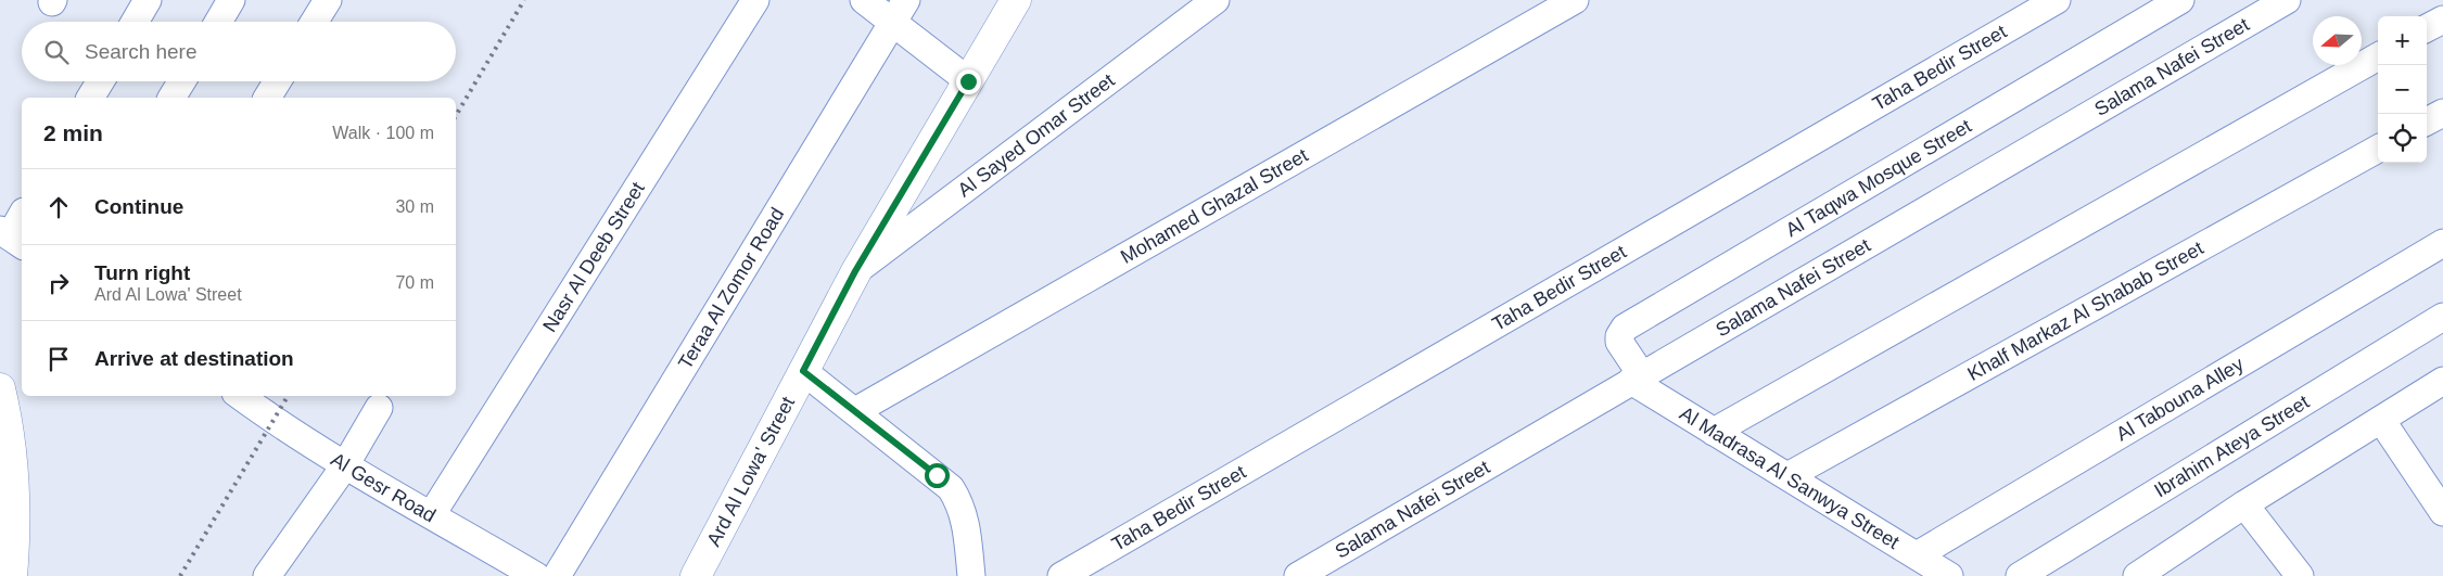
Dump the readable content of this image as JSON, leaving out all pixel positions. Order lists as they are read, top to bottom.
{
  "streets": {
    "street": [
      "Salama Nafei Street",
      "Taha Bedir Street",
      "Al Sayed Omar Street",
      "Al Taqwa Mosque Street",
      "Mohamed Ghazal Street",
      "Nasr Al Deeb Street",
      "Teraa Al Zomor Road",
      "Khalf Markaz Al Shabab Street",
      "Al Tabouna Alley",
      "Ibrahim Ateya Street",
      "Ard Al Lowa' Street",
      "Al Madrasa Al Sanwya Street",
      "Al Gesr Road"
    ]
  },
  "crossings": [
    ["Salama Nafei Street", "Al Taqwa Mosque Street"],
    ["Salama Nafei Street", "Al Madrasa Al Sanwya Street"],
    ["Al Sayed Omar Street", "Ard Al Lowa' Street"],
    ["Al Taqwa Mosque Street", "Al Madrasa Al Sanwya Street"],
    ["Nasr Al Deeb Street", "Al Gesr Road"],
    ["Khalf Markaz Al Shabab Street", "Al Madrasa Al Sanwya Street"],
    ["Al Tabouna Alley", "Al Madrasa Al Sanwya Street"]
  ],
  "north": "left",
  "page": {
    "map_buttons": ["+", "−"],
    "search": "Search here",
    "heading": ["2 min", "Walk · 100 m"],
    "list": [
      ["Continue", "30 m"],
      ["Turn right", "Ard Al Lowa' Street", "70 m"],
      "Arrive at destination"
    ]
  }
}
